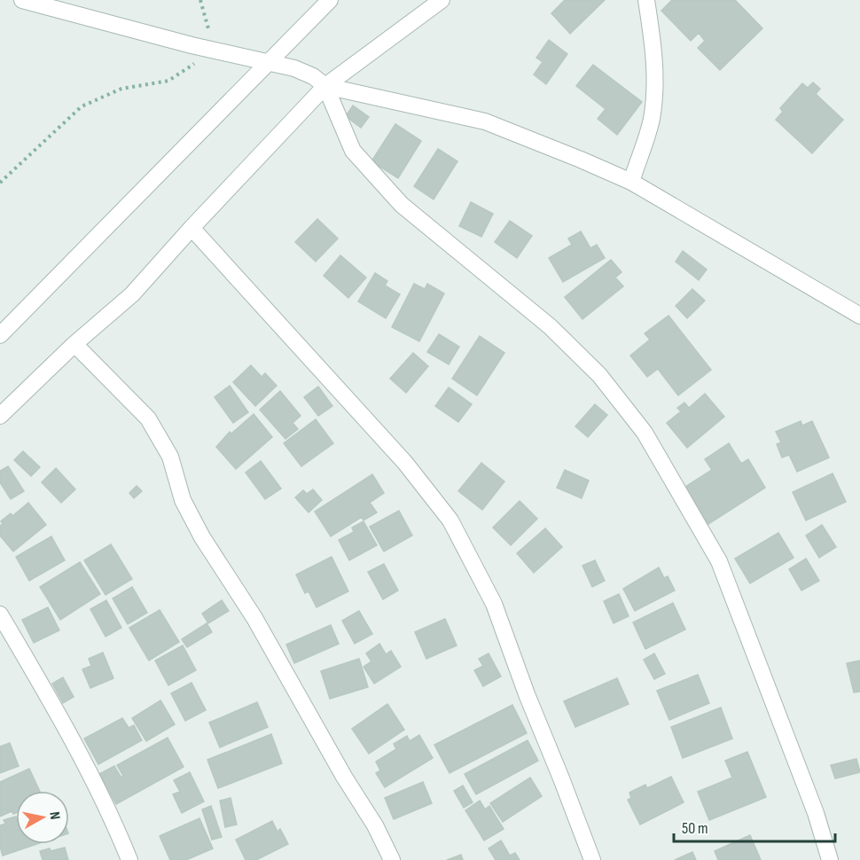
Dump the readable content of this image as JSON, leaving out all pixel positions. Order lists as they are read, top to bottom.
{
  "scale_bar": "50 m",
  "north": "right"
}
